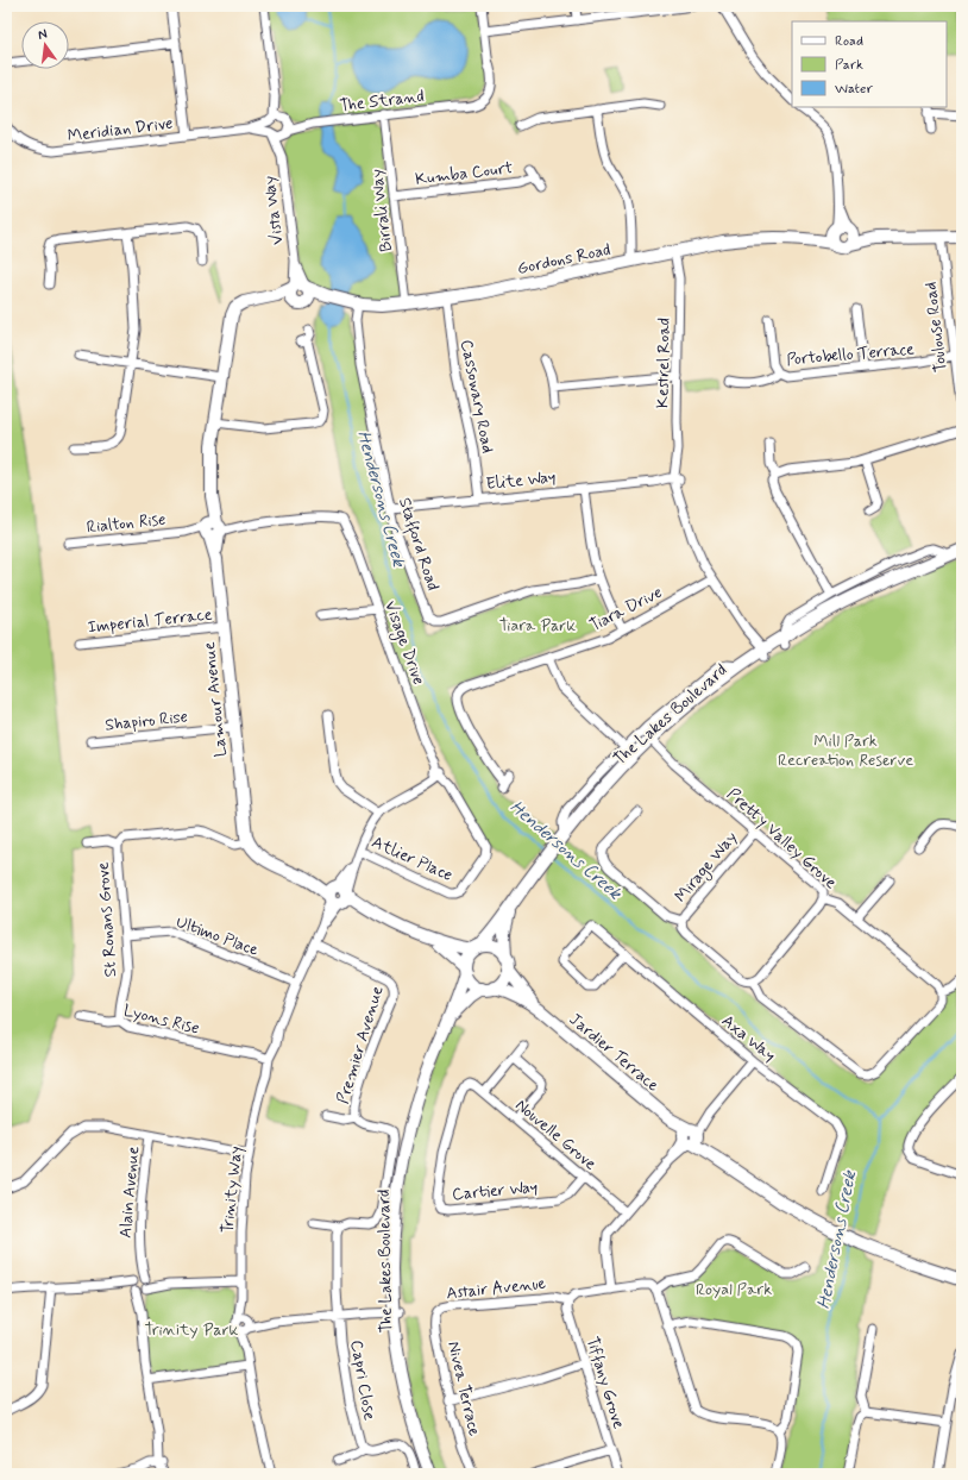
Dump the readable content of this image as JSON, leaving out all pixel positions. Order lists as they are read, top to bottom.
{
  "streets": {
    "street": [
      "The Strand",
      "Meridian Drive",
      "Kumba Court",
      "Vista Way",
      "Birrali Way",
      "Gordons Road",
      "Toulouse Road",
      "Portobello Terrace",
      "Kestrel Road",
      "Cassowary Road",
      "Elite Way",
      "Rialton Rise",
      "Stafford Road",
      "Tiara Drive",
      "Imperial Terrace",
      "Visage Drive",
      "Lamour Avenue",
      "The Lakes Boulevard",
      "Shapiro Rise",
      "Pretty Valley Grove",
      "Atlier Place",
      "Mirage Way",
      "St Ronans Grove",
      "Ultimo Place",
      "Lyons Rise",
      "Axa Way",
      "Premier Avenue",
      "Jardier Terrace",
      "Nouvelle Grove",
      "Trinity Way",
      "Cartier Way",
      "Alain Avenue",
      "Astair Avenue",
      "Capri Close",
      "Tiffany Grove",
      "Nivea Terrace"
    ]
  },
  "crossings": [
    ["The Strand", "Meridian Drive"],
    ["The Strand", "Vista Way"],
    ["The Strand", "Birrali Way"],
    ["Meridian Drive", "Vista Way"],
    ["Kumba Court", "Birrali Way"],
    ["Vista Way", "Gordons Road"],
    ["Vista Way", "Lamour Avenue"],
    ["Birrali Way", "Gordons Road"],
    ["Gordons Road", "Toulouse Road"],
    ["Gordons Road", "Kestrel Road"],
    ["Gordons Road", "Cassowary Road"],
    ["Gordons Road", "Stafford Road"],
    ["Gordons Road", "Lamour Avenue"],
    ["Toulouse Road", "Portobello Terrace"],
    ["Kestrel Road", "Elite Way"],
    ["Kestrel Road", "Tiara Drive"],
    ["Kestrel Road", "The Lakes Boulevard"],
    ["Cassowary Road", "Elite Way"],
    ["Elite Way", "Stafford Road"],
    ["Rialton Rise", "Visage Drive"],
    ["Rialton Rise", "Lamour Avenue"],
    ["Imperial Terrace", "Lamour Avenue"],
    ["Visage Drive", "Atlier Place"],
    ["Lamour Avenue", "Shapiro Rise"],
    ["The Lakes Boulevard", "Pretty Valley Grove"],
    ["The Lakes Boulevard", "Jardier Terrace"],
    ["Pretty Valley Grove", "Mirage Way"],
    ["St Ronans Grove", "Ultimo Place"],
    ["St Ronans Grove", "Lyons Rise"],
    ["Ultimo Place", "Trinity Way"],
    ["Lyons Rise", "Trinity Way"],
    ["Premier Avenue", "Trinity Way"],
    ["Nouvelle Grove", "Cartier Way"],
    ["Astair Avenue", "Tiffany Grove"],
    ["Astair Avenue", "Nivea Terrace"]
  ],
  "water": ["Hendersons Creek"],
  "parks": [
    "Tiara Park",
    "Mill Park Recreation Reserve",
    "Royal Park",
    "Trinity Park"
  ],
  "legend": ["Road", "Park", "Water"],
  "north": "top"
}
